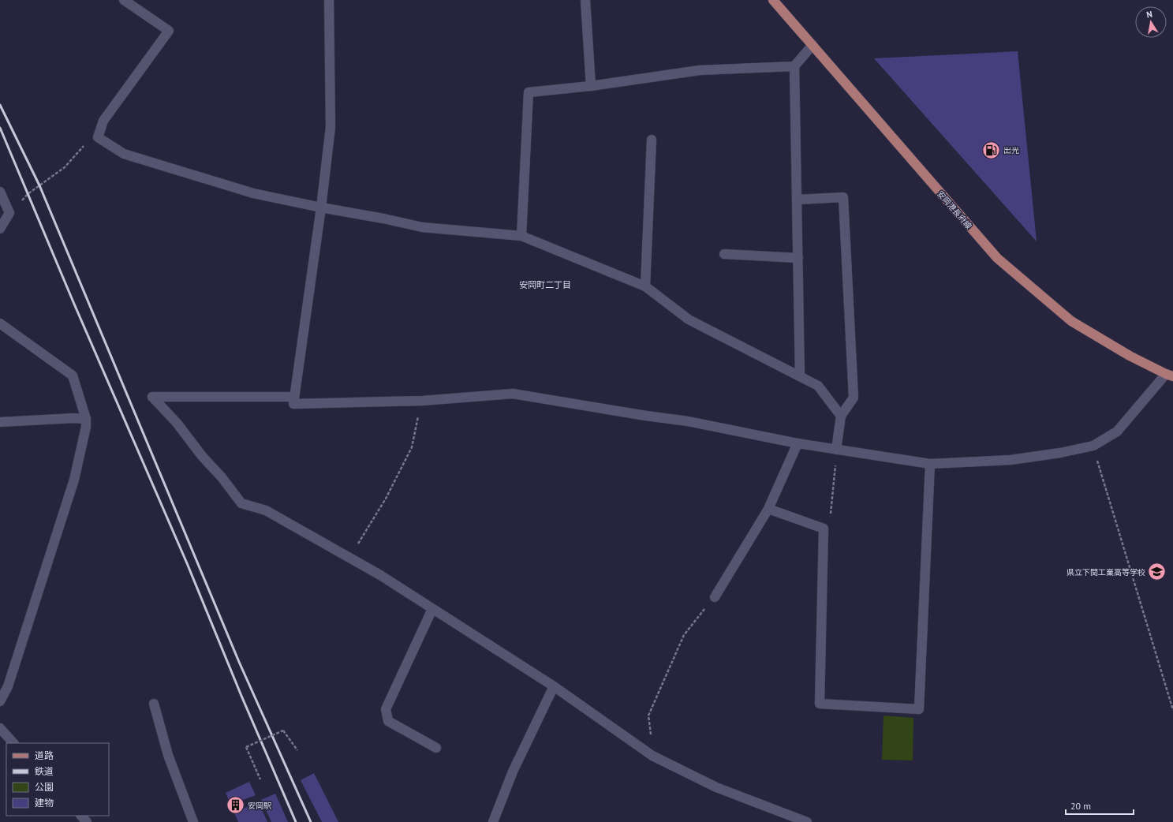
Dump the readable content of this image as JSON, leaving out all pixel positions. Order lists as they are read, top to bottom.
{
  "streets": {
    "main road": ["安岡港長府線"]
  },
  "districts": ["安岡町二丁目"],
  "places": {
    "fuel station": ["出光"],
    "school or university": ["県立下関工業高等学校"],
    "building": ["安岡駅"]
  },
  "legend": [
    "道路",
    "鉄道",
    "公園",
    "建物"
  ],
  "scale_bar": "20 m",
  "north": "top"
}
